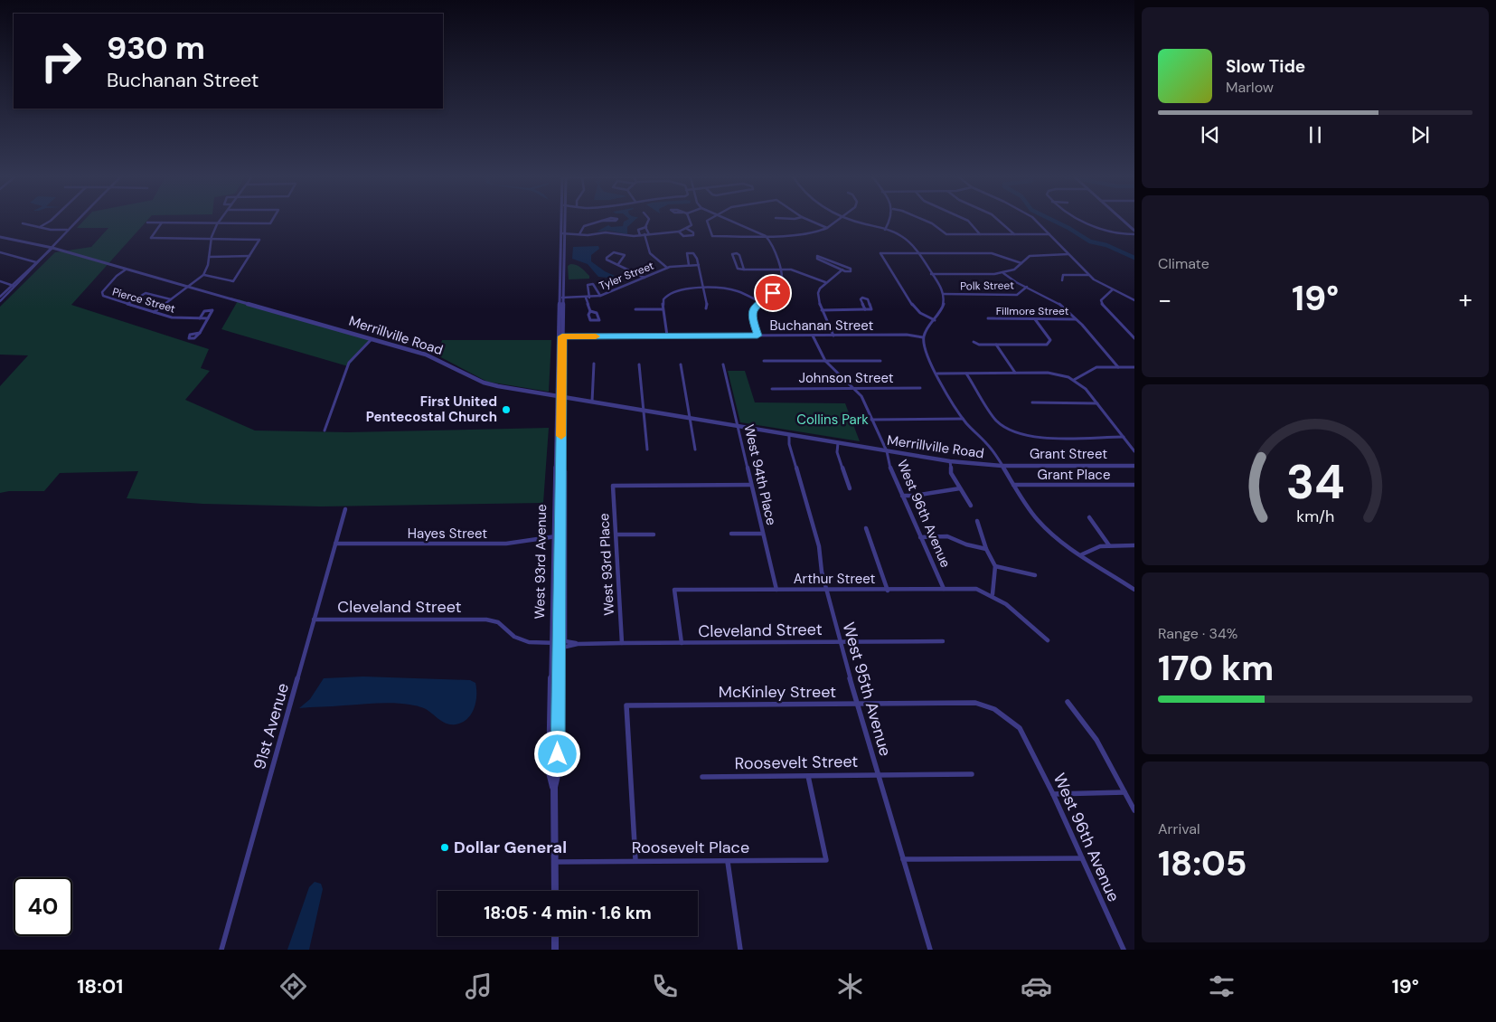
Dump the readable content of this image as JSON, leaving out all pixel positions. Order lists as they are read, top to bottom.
{
  "streets": {
    "street": [
      "Tyler Street",
      "Polk Street",
      "Pierce Street",
      "Fillmore Street",
      "Buchanan Street",
      "Merrillville Road",
      "Johnson Street",
      "Grant Street",
      "West 94th Place",
      "Grant Place",
      "West 96th Avenue",
      "Hayes Street",
      "West 93rd Avenue",
      "West 93rd Place",
      "Arthur Street",
      "Cleveland Street",
      "West 95th Avenue",
      "McKinley Street",
      "91st Avenue",
      "Roosevelt Street",
      "Roosevelt Place"
    ]
  },
  "crossings": [
    ["Tyler Street", "West 93rd Avenue"],
    ["Pierce Street", "Merrillville Road"],
    ["Buchanan Street", "West 96th Avenue"],
    ["Buchanan Street", "West 93rd Avenue"],
    ["Merrillville Road", "Grant Street"],
    ["Merrillville Road", "West 94th Place"],
    ["Merrillville Road", "West 96th Avenue"],
    ["Merrillville Road", "West 93rd Avenue"],
    ["Merrillville Road", "West 95th Avenue"],
    ["Johnson Street", "West 96th Avenue"],
    ["West 94th Place", "West 93rd Place"],
    ["West 94th Place", "Arthur Street"],
    ["West 96th Avenue", "Arthur Street"],
    ["West 96th Avenue", "McKinley Street"],
    ["Hayes Street", "West 93rd Avenue"],
    ["Hayes Street", "91st Avenue"],
    ["West 93rd Avenue", "Cleveland Street"],
    ["West 93rd Avenue", "Roosevelt Place"],
    ["West 93rd Place", "Cleveland Street"],
    ["Arthur Street", "Cleveland Street"],
    ["Arthur Street", "West 95th Avenue"],
    ["Cleveland Street", "West 95th Avenue"],
    ["Cleveland Street", "91st Avenue"],
    ["West 95th Avenue", "McKinley Street"],
    ["West 95th Avenue", "Roosevelt Street"],
    ["McKinley Street", "Roosevelt Place"],
    ["Roosevelt Street", "Roosevelt Place"]
  ],
  "parks": ["Collins Park"],
  "places": ["First United Pentecostal Church", "Dollar General"],
  "page": {
    "turn": ["930 m", "Buchanan Street"],
    "song": ["Slow Tide", "Marlow"],
    "tile": [
      "Climate",
      ["Range · 34%", "170 km"],
      ["Arrival", "18:05"]
    ],
    "heat": ["−", "19°", "+"],
    "limit": "40",
    "trip": "18:05 · 4 min · 1.6 km",
    "tabs": ["18:01", "19°"],
    "gauge": ["34", "km/h"]
  }
}
